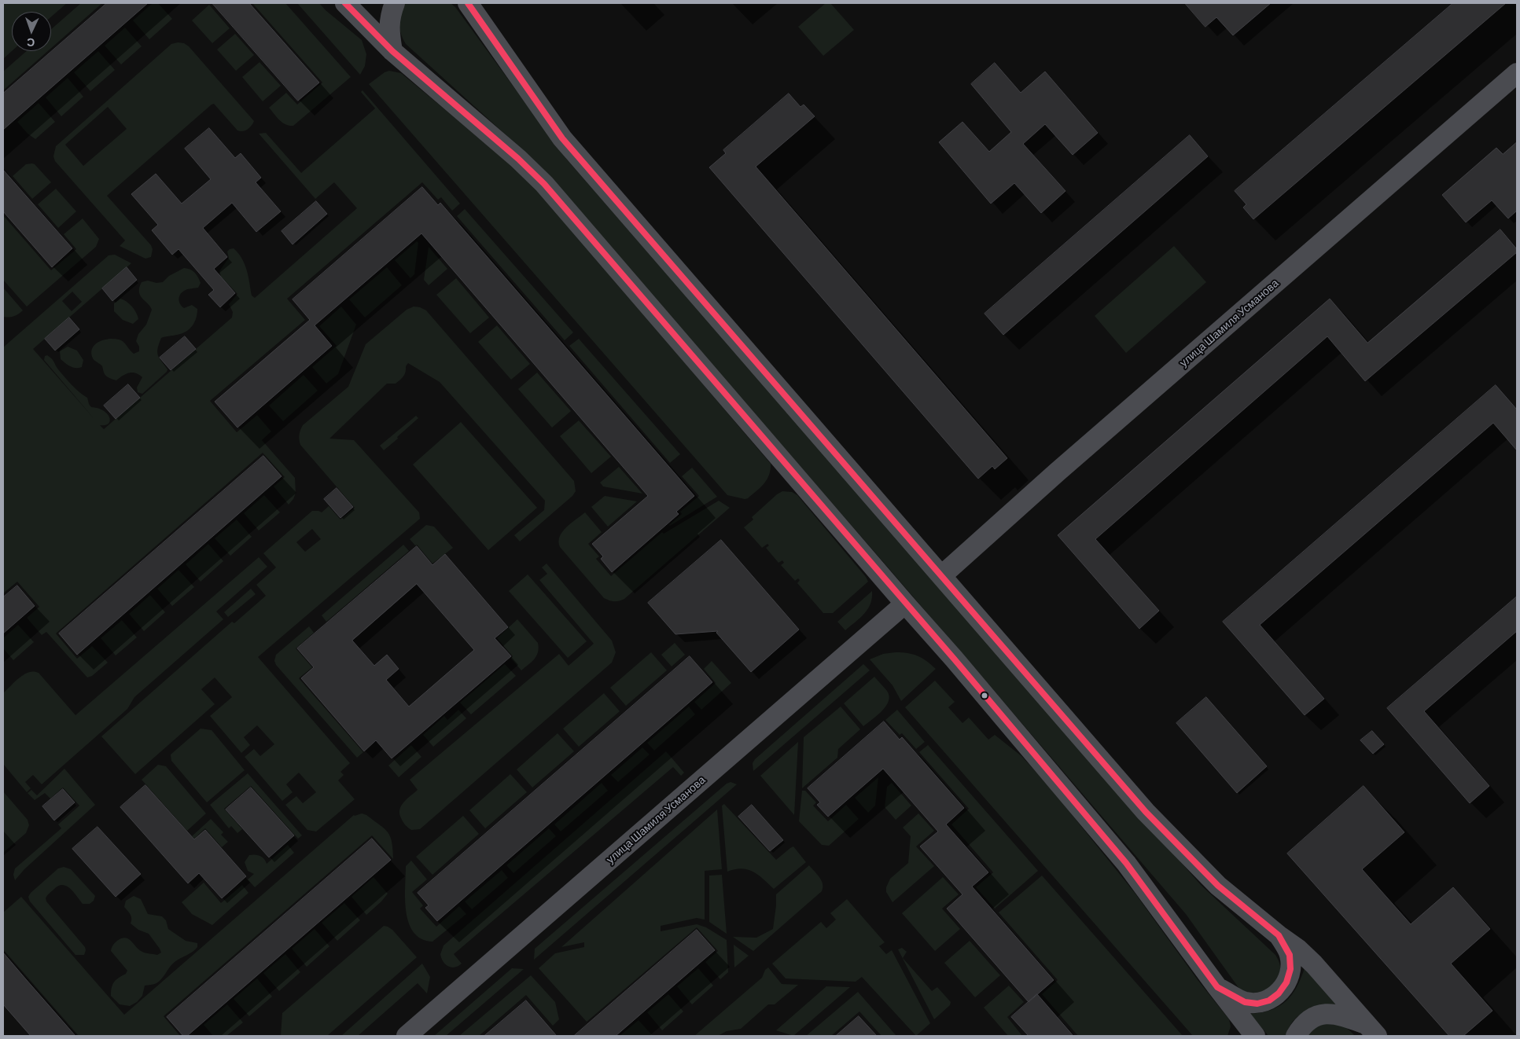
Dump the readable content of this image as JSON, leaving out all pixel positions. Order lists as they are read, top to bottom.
{
  "streets": {
    "street": ["улица Шамиля Усманова"]
  },
  "north": "bottom"
}
